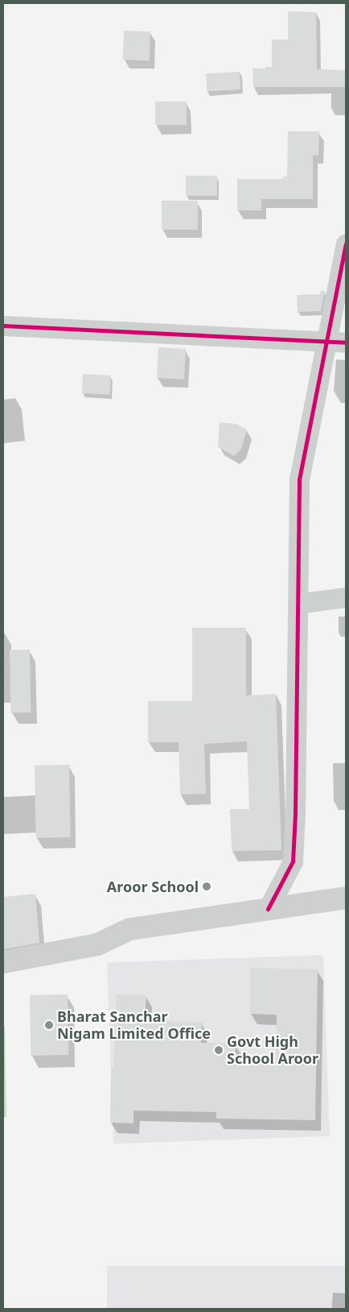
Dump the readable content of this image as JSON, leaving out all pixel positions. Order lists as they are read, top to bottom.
{
  "places": ["Aroor School", "Bharat Sanchar Nigam Limited Office", "Govt High School Aroor"]
}
